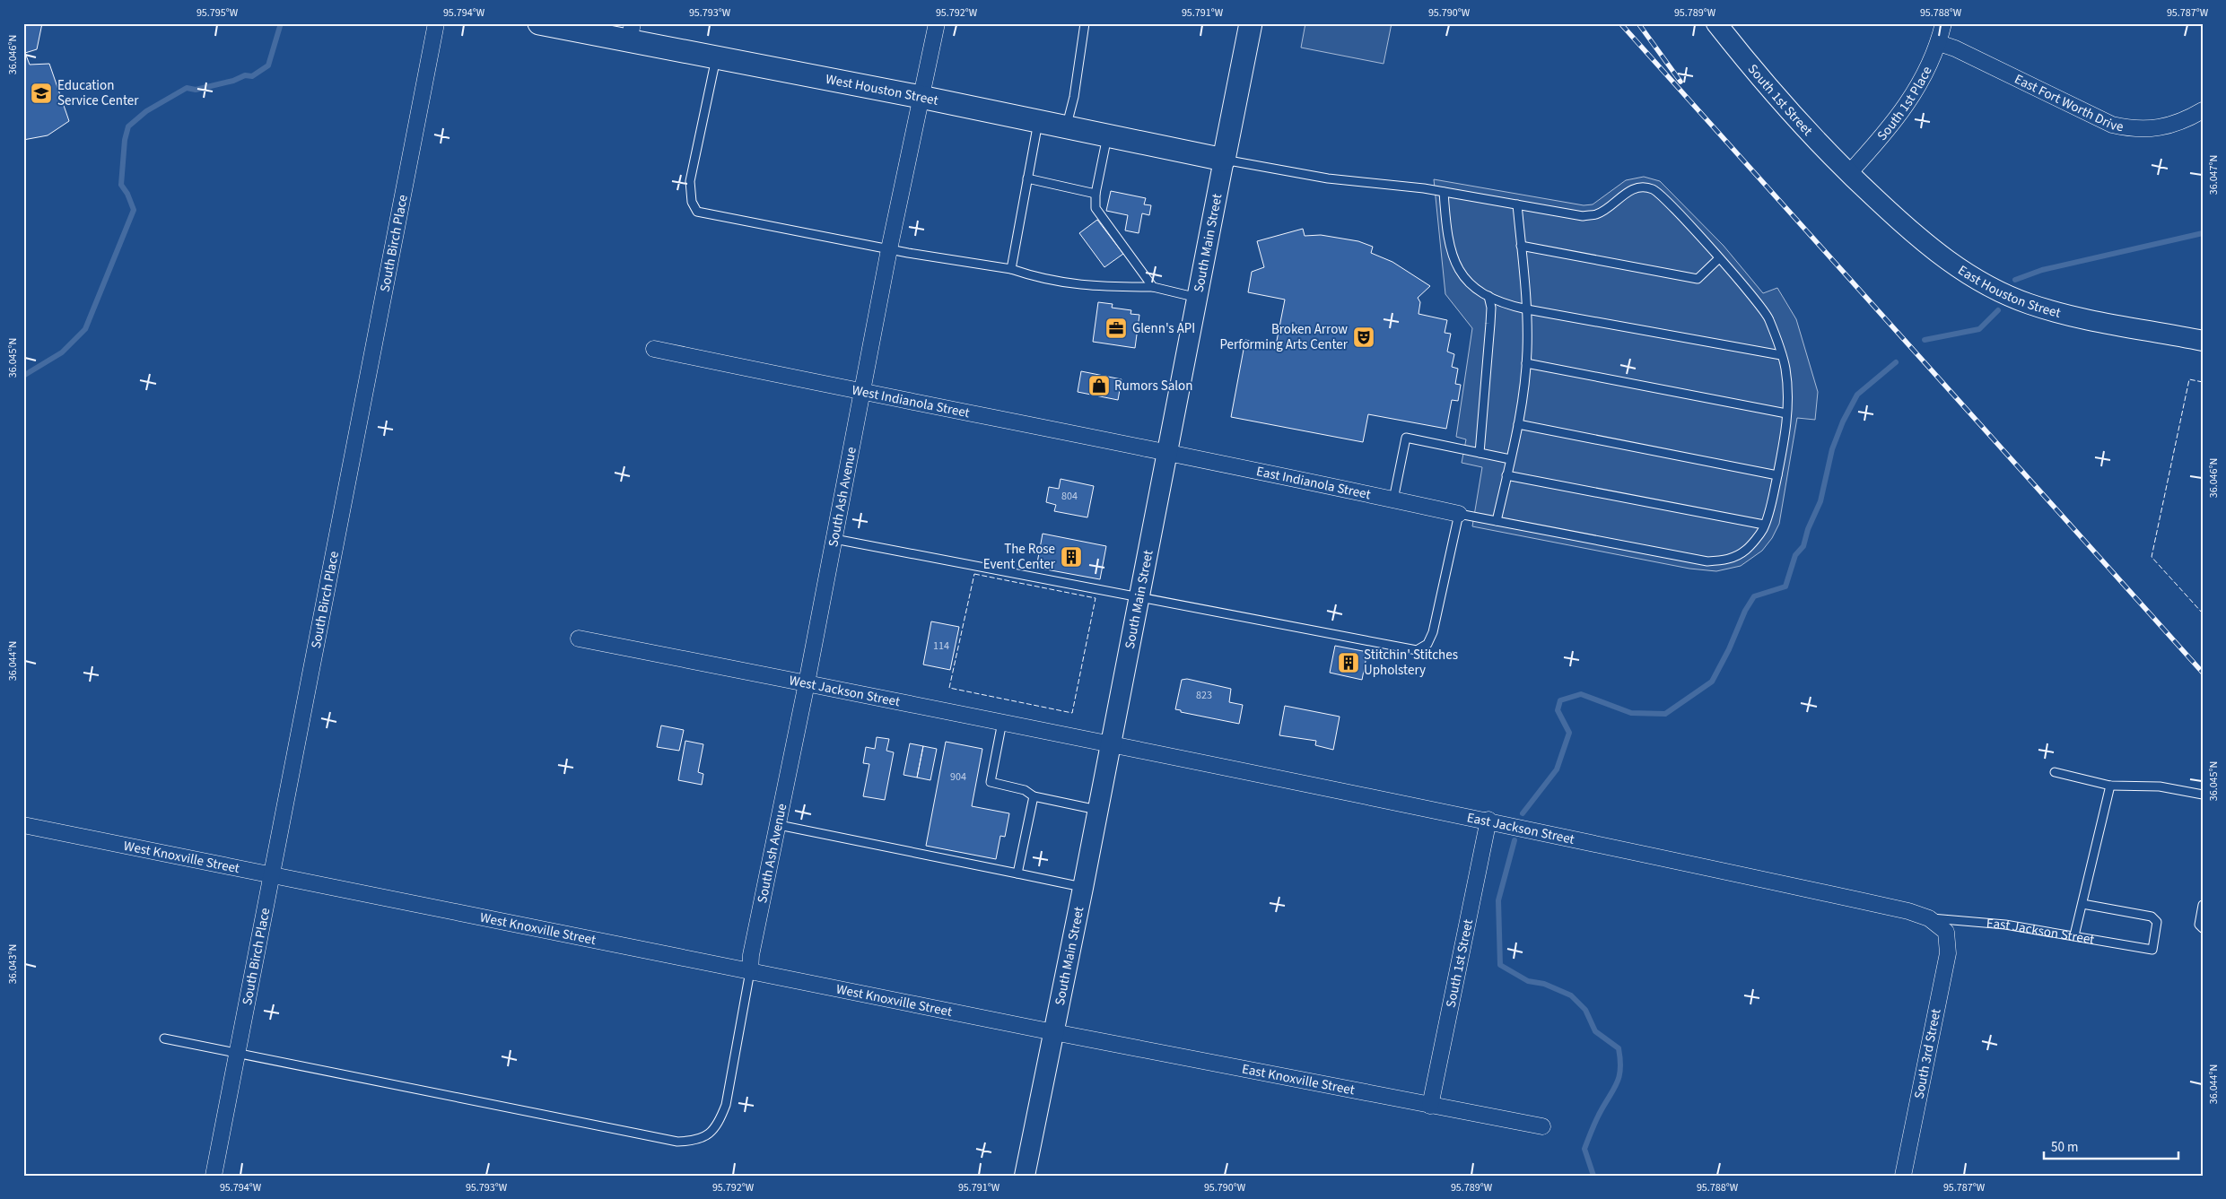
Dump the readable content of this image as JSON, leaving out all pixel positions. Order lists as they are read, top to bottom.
{
  "streets": {
    "main road": ["West Houston Street", "South Main Street"],
    "street": [
      "South 1st Street",
      "South 1st Place",
      "East Fort Worth Drive",
      "South Birch Place",
      "East Houston Street",
      "West Indianola Street",
      "East Indianola Street",
      "South Ash Avenue",
      "West Jackson Street",
      "East Jackson Street",
      "West Knoxville Street",
      "South 3rd Street",
      "East Knoxville Street"
    ]
  },
  "crossings": [
    ["West Houston Street", "South Main Street"],
    ["West Houston Street", "South Ash Avenue"],
    ["South 1st Street", "South 1st Place"],
    ["South 1st Street", "East Houston Street"],
    ["South 1st Street", "East Jackson Street"],
    ["South 1st Street", "East Knoxville Street"],
    ["South 1st Place", "East Fort Worth Drive"],
    ["South 1st Place", "East Houston Street"],
    ["South Birch Place", "West Knoxville Street"],
    ["South Main Street", "West Indianola Street"],
    ["South Main Street", "East Indianola Street"],
    ["South Main Street", "West Jackson Street"],
    ["South Main Street", "East Jackson Street"],
    ["South Main Street", "West Knoxville Street"],
    ["South Main Street", "East Knoxville Street"],
    ["West Indianola Street", "East Indianola Street"],
    ["West Indianola Street", "South Ash Avenue"],
    ["South Ash Avenue", "West Jackson Street"],
    ["South Ash Avenue", "West Knoxville Street"],
    ["West Jackson Street", "East Jackson Street"],
    ["East Jackson Street", "South 3rd Street"],
    ["West Knoxville Street", "East Knoxville Street"]
  ],
  "places": {
    "school or university": ["Education Service Center"],
    "office": ["Glenn's API"],
    "theatre": ["Broken Arrow Performing Arts Center"],
    "shop": ["Rumors Salon"],
    "building": ["The Rose Event Center", "Stitchin' Stitches Upholstery"]
  },
  "house_numbers": [
    "804",
    "114",
    "823",
    "904"
  ],
  "scale_bar": "50 m",
  "coordinates": [
    "95.795°W",
    "95.794°W",
    "95.793°W",
    "95.792°W",
    "95.791°W",
    "95.790°W",
    "95.789°W",
    "95.788°W",
    "95.787°W",
    "36.046°N",
    "36.047°N",
    "36.045°N",
    "36.044°N",
    "36.043°N"
  ]
}
